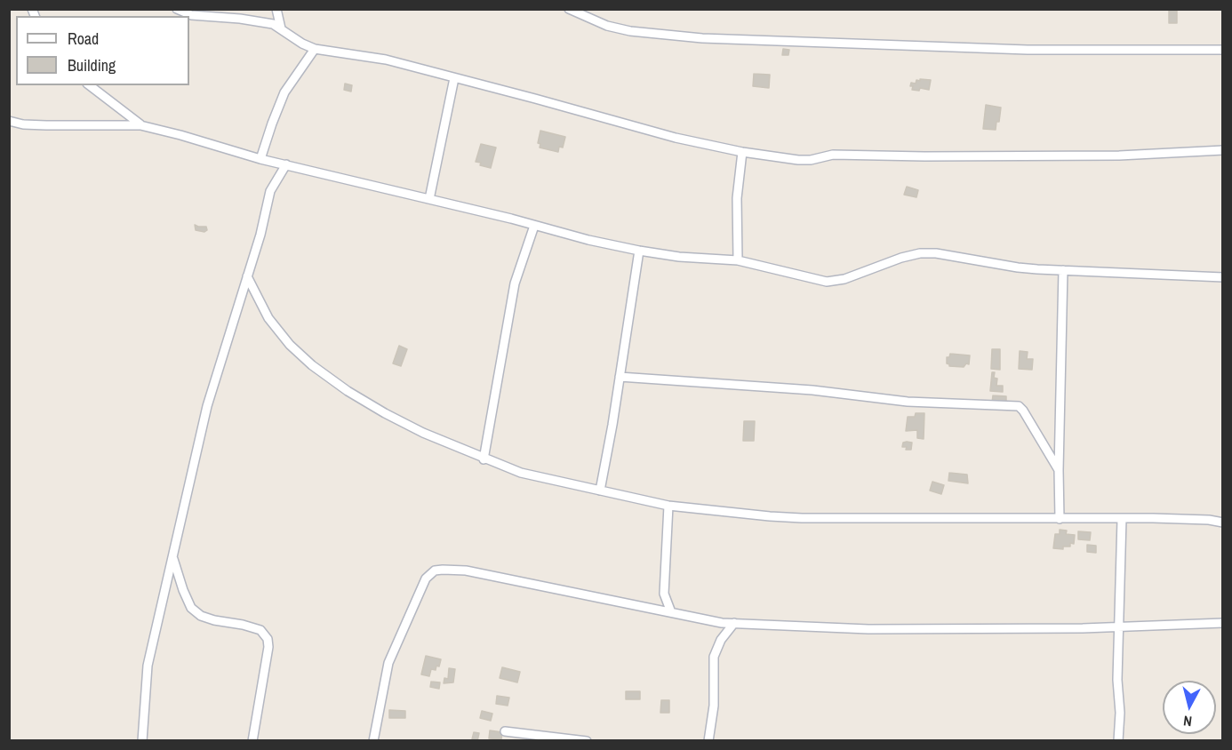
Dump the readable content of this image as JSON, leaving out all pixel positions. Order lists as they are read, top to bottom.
{
  "legend": ["Road", "Building"],
  "north": "bottom"
}
